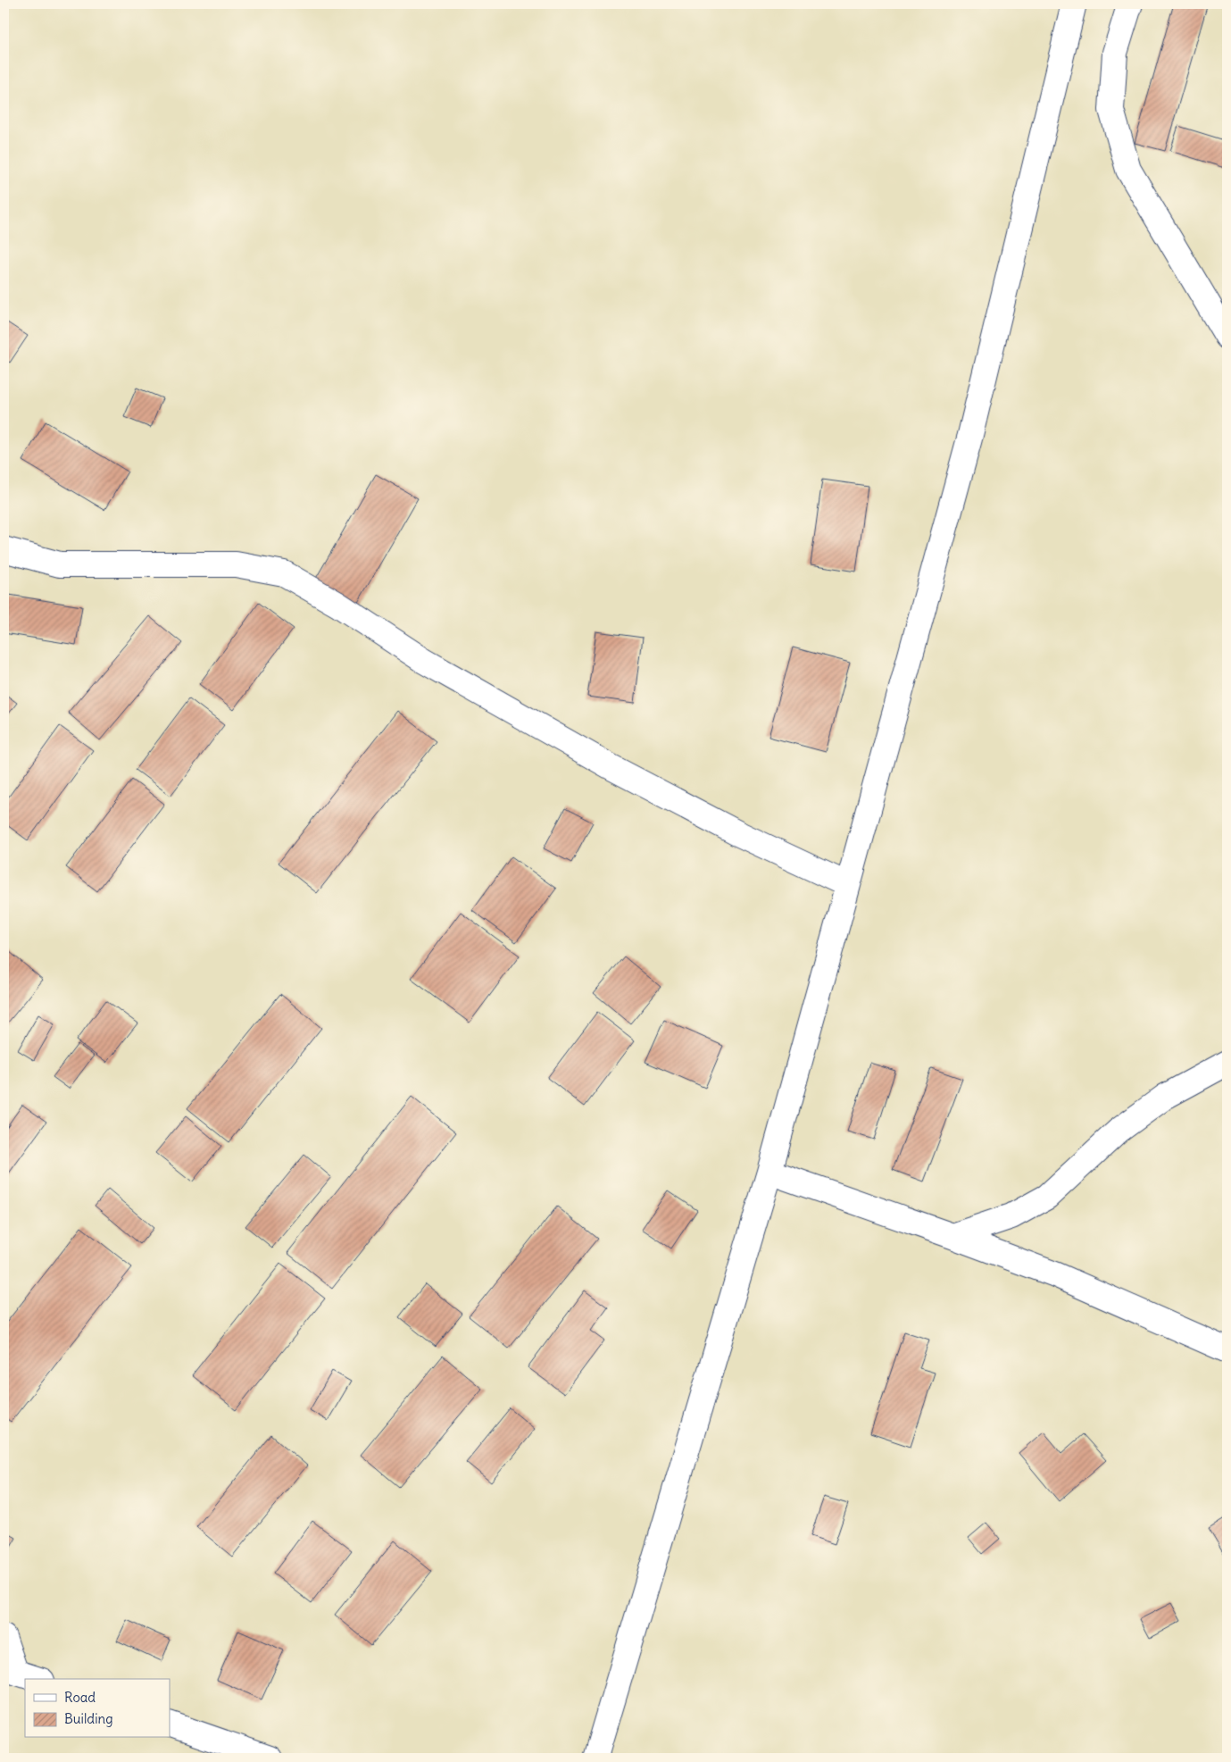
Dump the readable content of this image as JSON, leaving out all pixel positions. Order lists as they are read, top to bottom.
{
  "legend": ["Road", "Building"]
}
